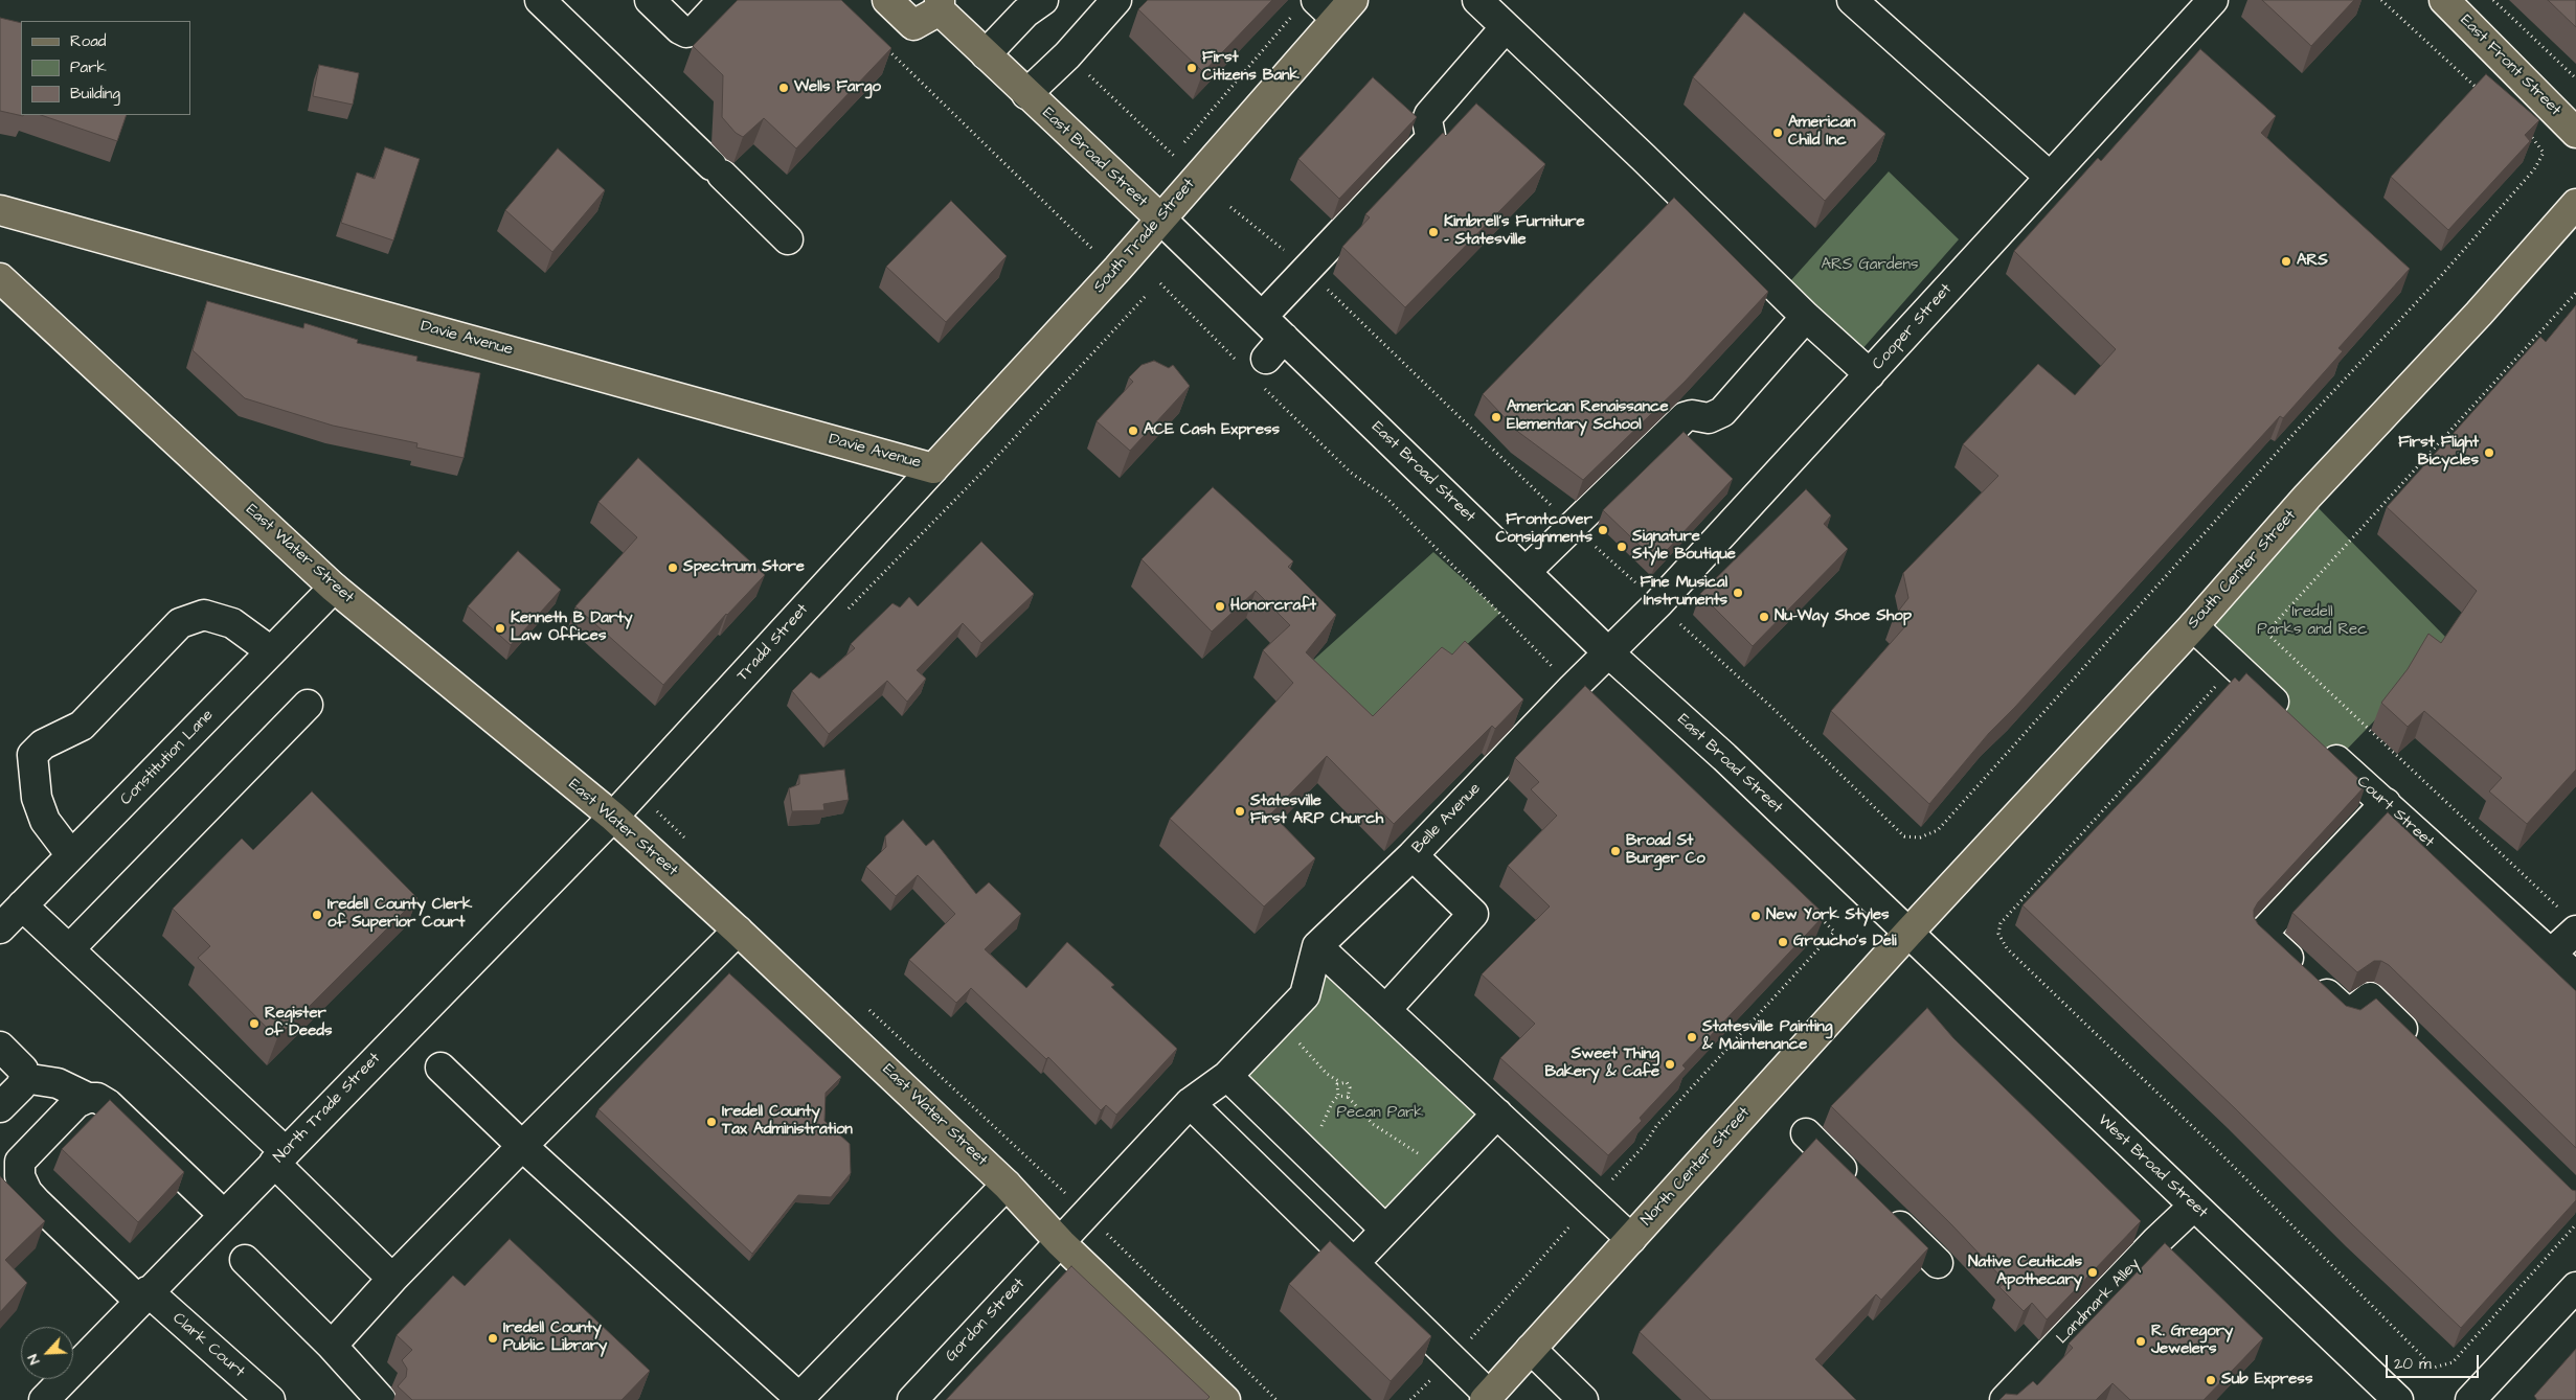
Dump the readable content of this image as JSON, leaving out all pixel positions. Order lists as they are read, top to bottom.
{
  "streets": {
    "main road": [
      "East Front Street",
      "East Broad Street",
      "South Trade Street",
      "Davie Avenue",
      "East Water Street",
      "South Center Street",
      "North Center Street"
    ],
    "street": [
      "Cooper Street",
      "Tradd Street",
      "Constitution Lane",
      "Court Street",
      "Belle Avenue",
      "North Trade Street",
      "West Broad Street",
      "Landmark Alley",
      "Gordon Street",
      "Clark Court"
    ]
  },
  "crossings": [
    ["East Broad Street", "South Trade Street"],
    ["East Broad Street", "Cooper Street"],
    ["East Broad Street", "South Center Street"],
    ["East Broad Street", "Belle Avenue"],
    ["East Broad Street", "North Center Street"],
    ["East Broad Street", "West Broad Street"],
    ["South Trade Street", "Davie Avenue"],
    ["South Trade Street", "Tradd Street"],
    ["Cooper Street", "Belle Avenue"],
    ["Davie Avenue", "Tradd Street"],
    ["East Water Street", "Tradd Street"],
    ["East Water Street", "Constitution Lane"],
    ["East Water Street", "North Trade Street"],
    ["East Water Street", "Gordon Street"],
    ["South Center Street", "North Center Street"],
    ["South Center Street", "West Broad Street"],
    ["Tradd Street", "North Trade Street"],
    ["North Trade Street", "Clark Court"],
    ["North Center Street", "West Broad Street"],
    ["West Broad Street", "Landmark Alley"]
  ],
  "parks": ["ARS Gardens", "Iredell Parks and Rec", "Pecan Park"],
  "places": [
    "First Citizens Bank",
    "Wells Fargo",
    "American Child Inc",
    "Kimbrell's Furniture - Statesville",
    "ARS",
    "American Renaissance Elementary School",
    "ACE Cash Express",
    "First Flight Bicycles",
    "Frontcover Consignments",
    "Signature Style Boutique",
    "Spectrum Store",
    "Fine Musical Instruments",
    "Honorcraft",
    "Nu-Way Shoe Shop",
    "Kenneth B Darty Law Offices",
    "Statesville First ARP Church",
    "Broad St Burger Co",
    "Iredell County Clerk of Superior Court",
    "New York Styles",
    "Groucho's Deli",
    "Register of Deeds",
    "Statesville Painting & Maintenance",
    "Sweet Thing Bakery & Cafe",
    "Iredell County Tax Administration",
    "Native Ceuticals Apothecary",
    "Iredell County Public Library",
    "R. Gregory Jewelers",
    "Sub Express"
  ],
  "legend": ["Road", "Park", "Building"],
  "scale_bar": "20 m",
  "north": "bottom left"
}
